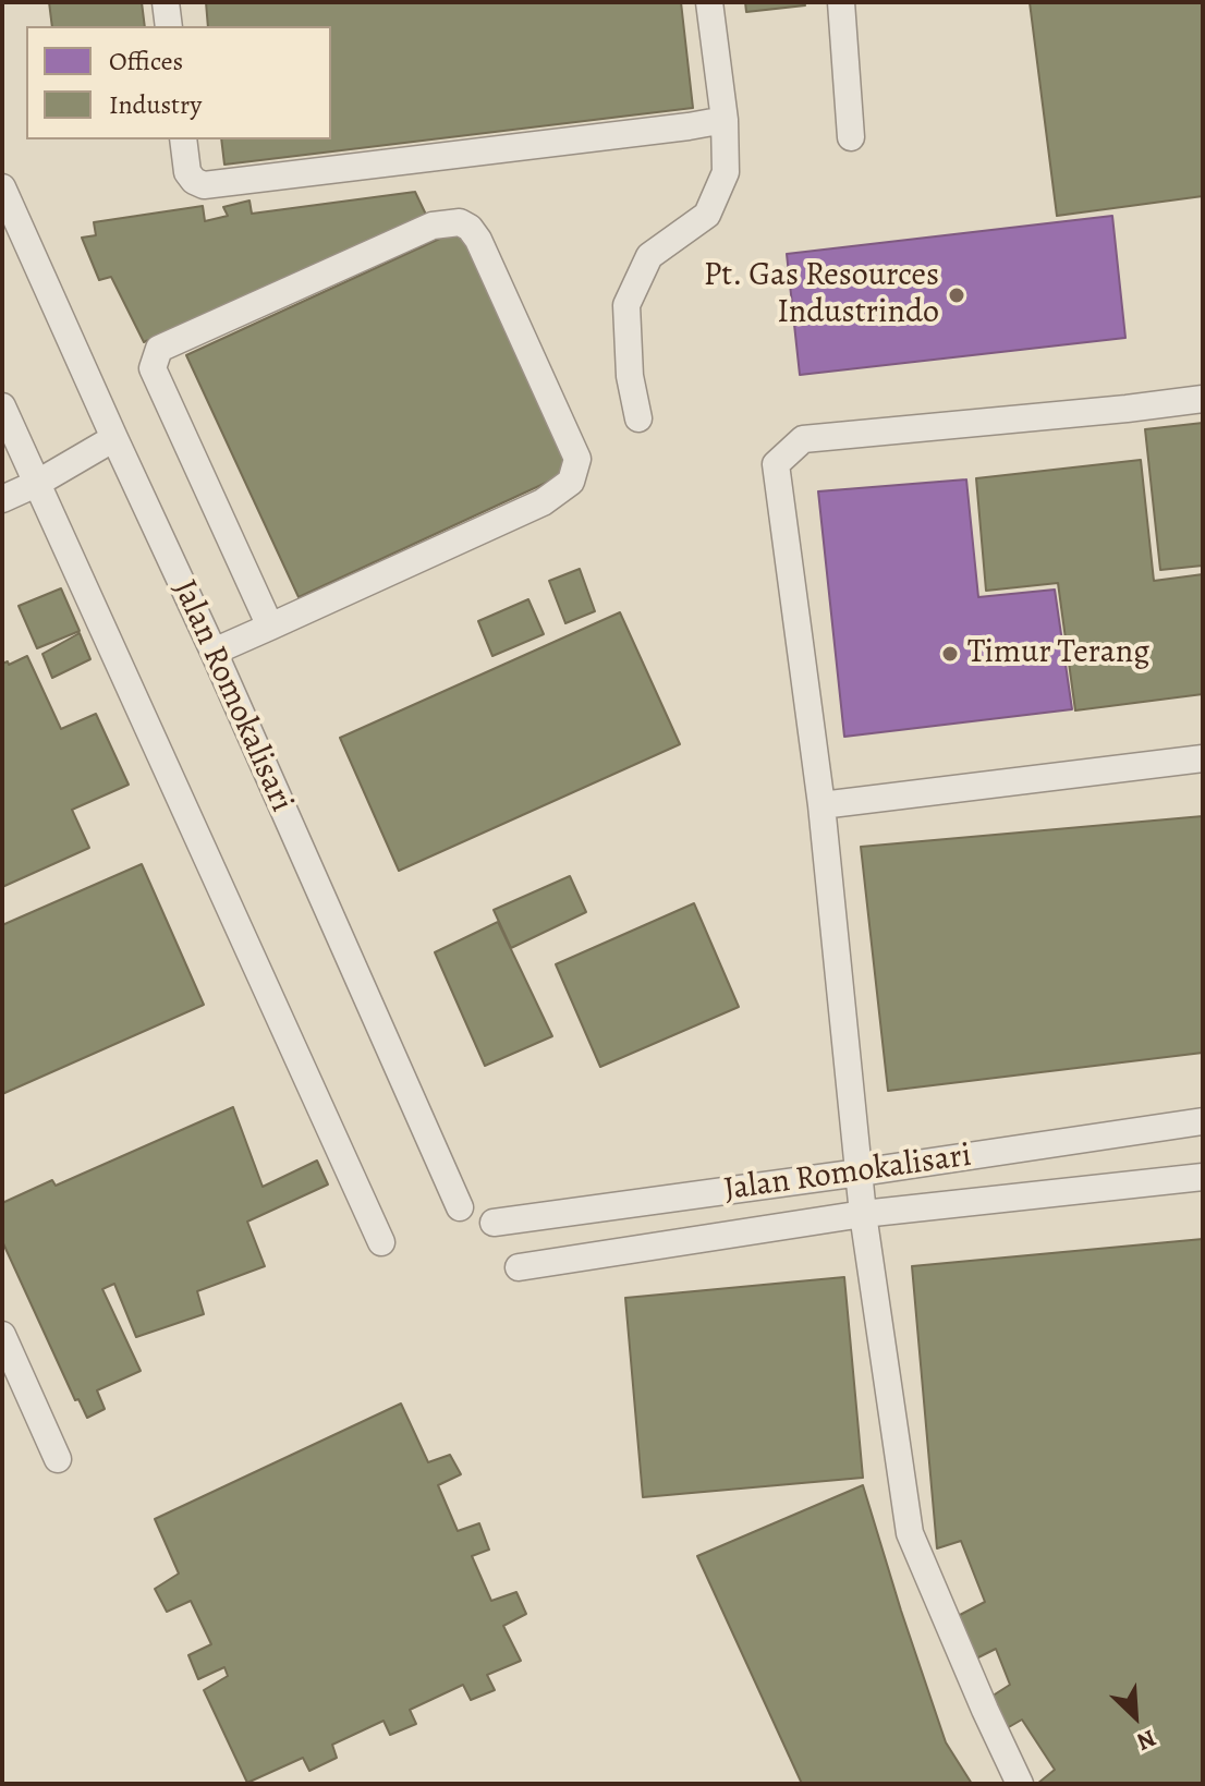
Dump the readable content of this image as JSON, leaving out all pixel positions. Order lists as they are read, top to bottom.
{
  "streets": {
    "lane": ["Jalan Romokalisari"]
  },
  "places": ["Pt. Gas Resources Industrindo", "Timur Terang"],
  "legend": ["Offices", "Industry"],
  "north": "bottom right"
}
